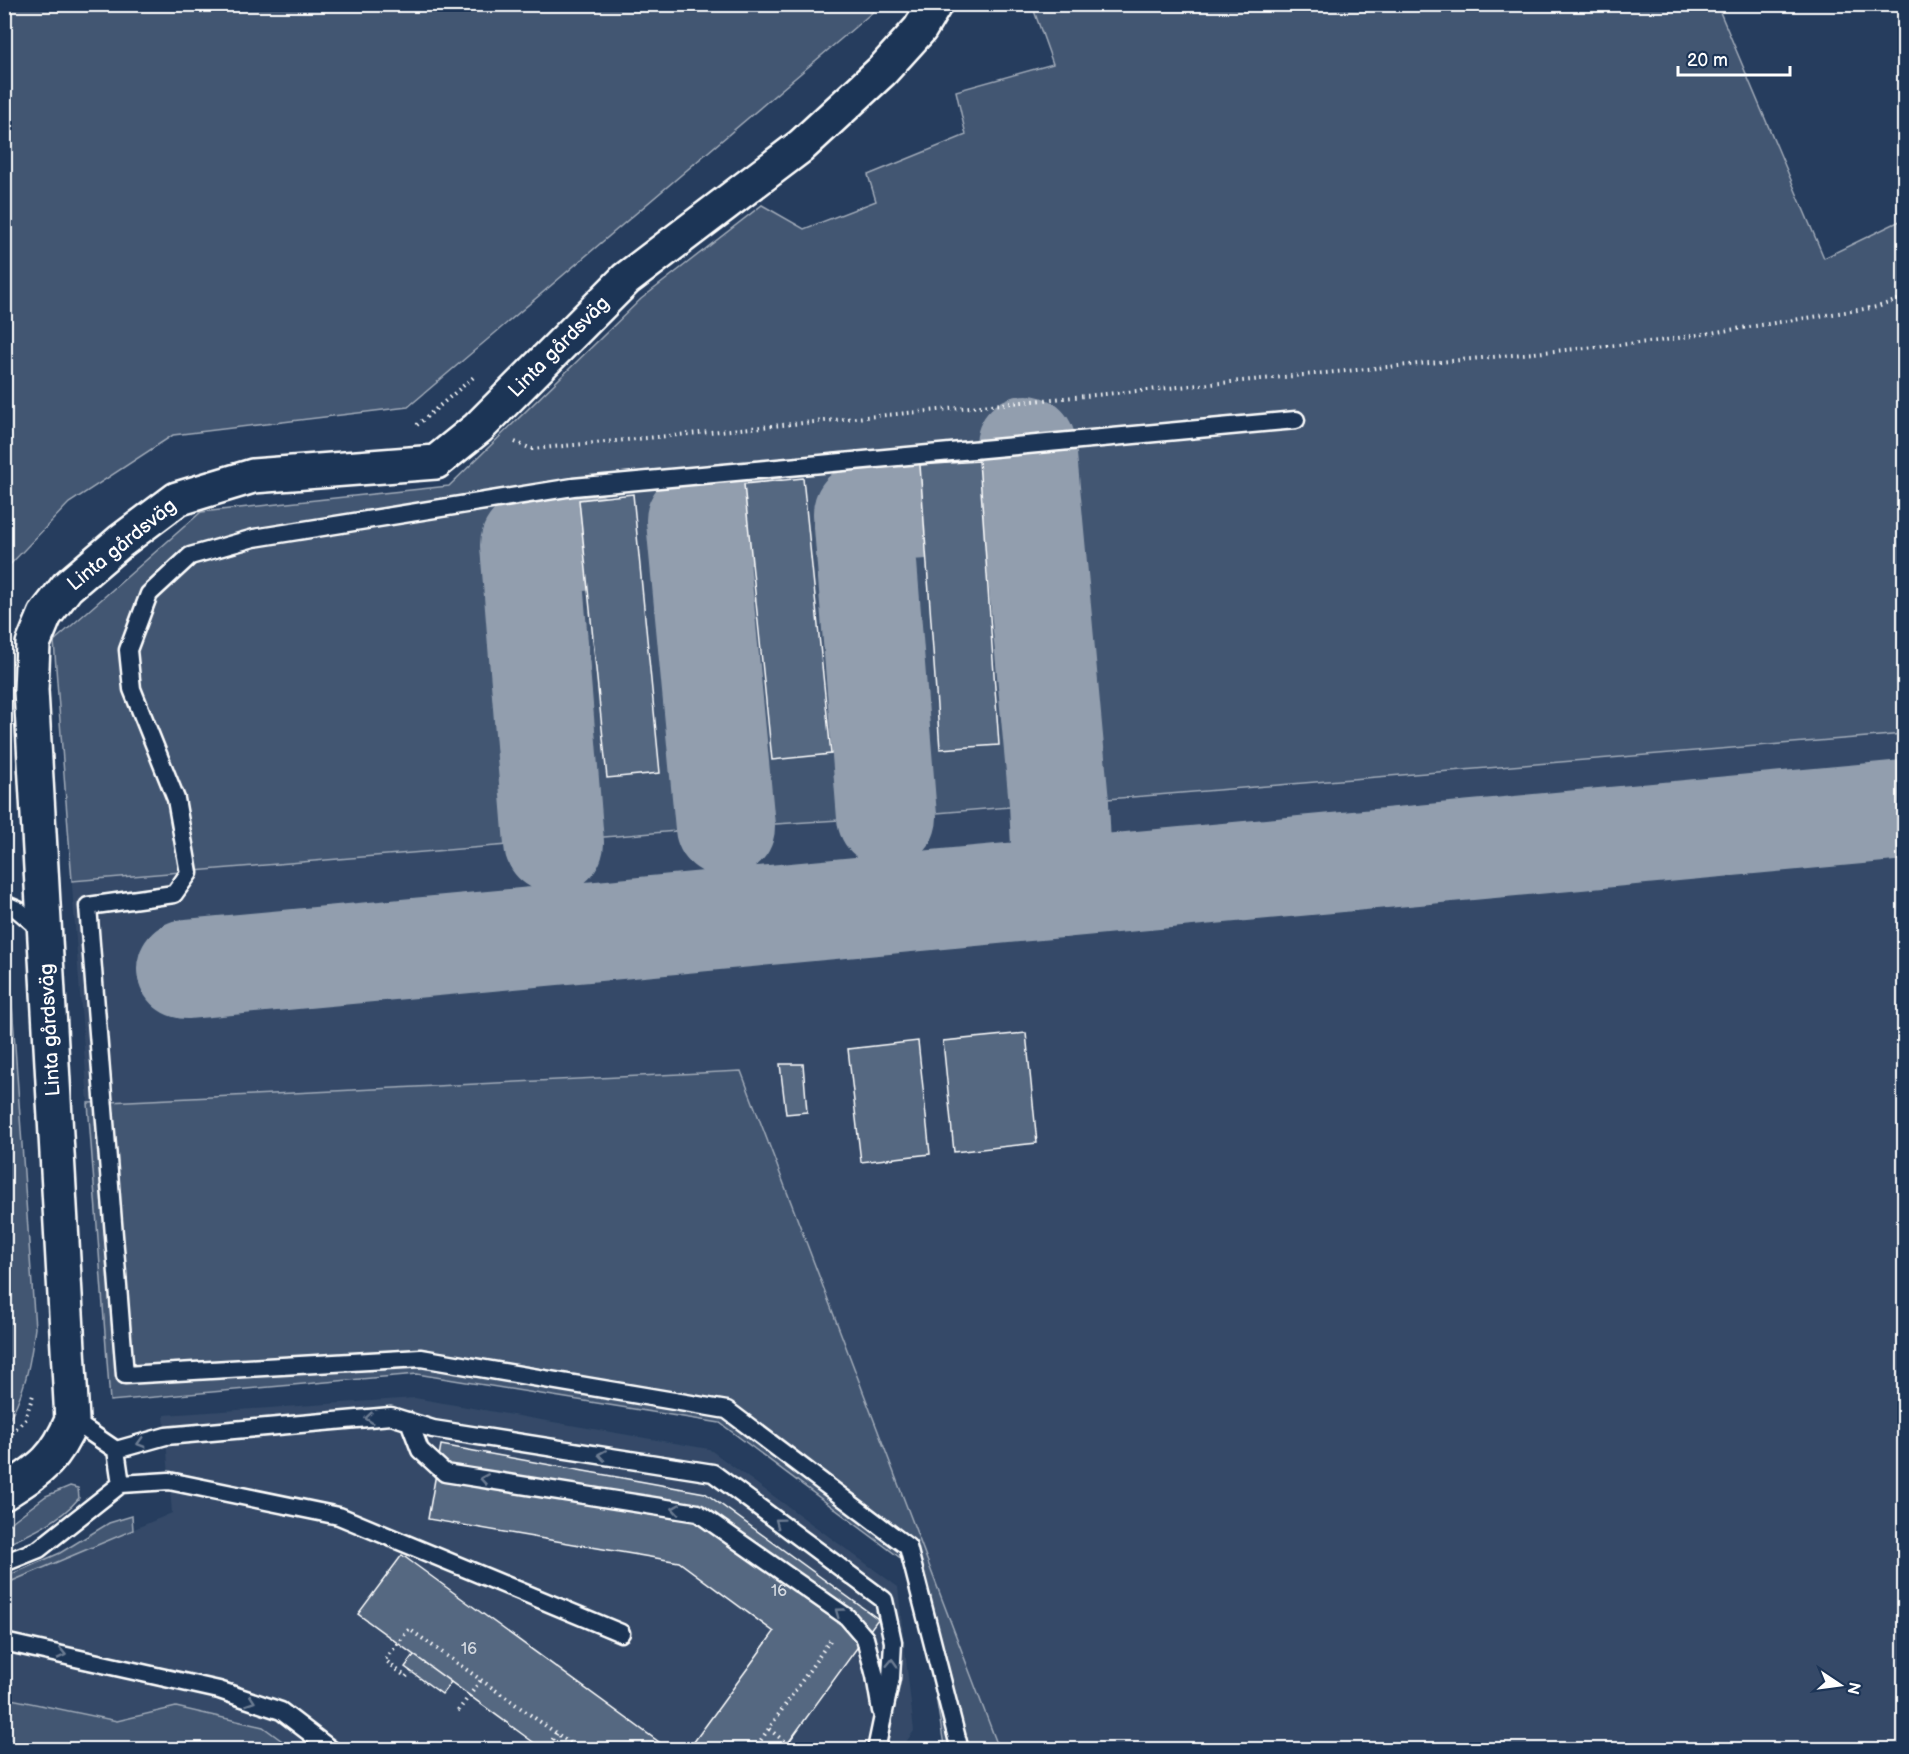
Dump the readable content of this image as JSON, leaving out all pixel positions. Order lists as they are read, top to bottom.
{
  "streets": {
    "street": ["Linta gårdsväg"]
  },
  "house_numbers": ["16", "16"],
  "scale_bar": "20 m",
  "north": "right"
}
